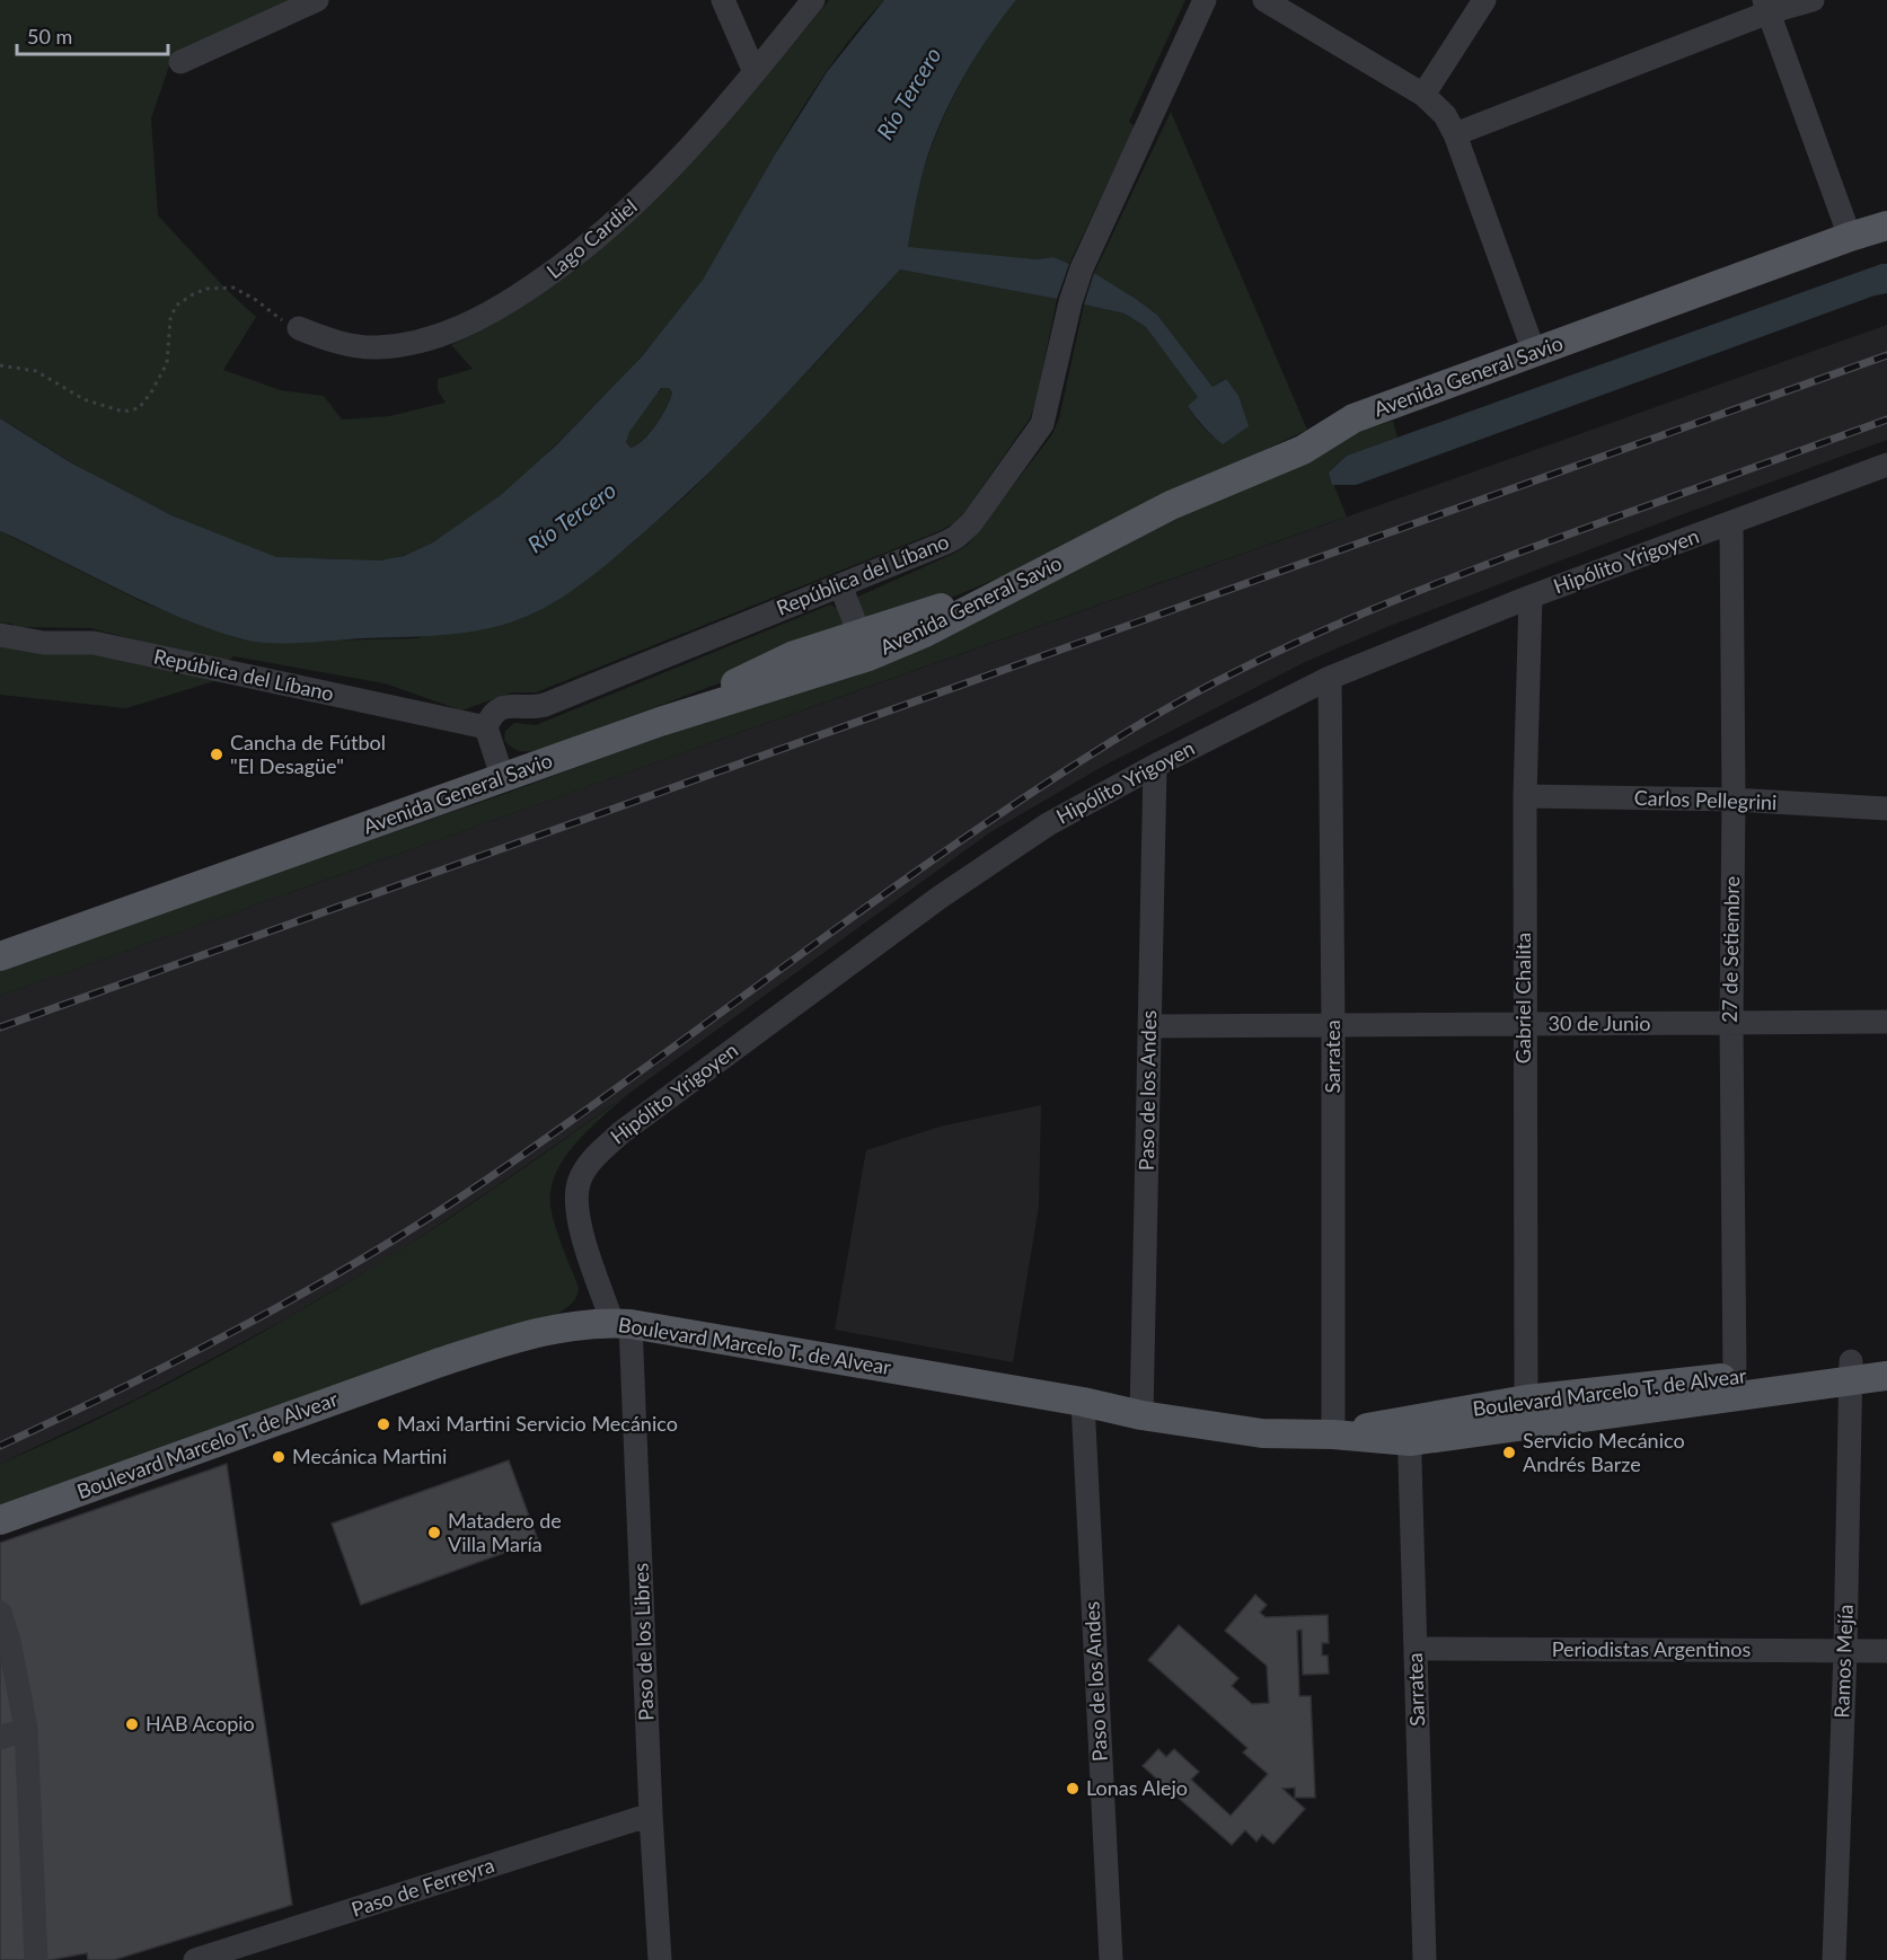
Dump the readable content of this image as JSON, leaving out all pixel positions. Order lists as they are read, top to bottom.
{
  "streets": {
    "main road": ["Avenida General Savio", "Boulevard Marcelo T. de Alvear"],
    "street": [
      "Lago Cardiel",
      "Hipólito Yrigoyen",
      "República del Líbano",
      "Carlos Pellegrini",
      "27 de Setiembre",
      "Gabriel Chalita",
      "30 de Junio",
      "Sarratea",
      "Paso de los Andes",
      "Paso de los Libres",
      "Periodistas Argentinos",
      "Ramos Mejía",
      "Paso de Ferreyra"
    ]
  },
  "crossings": [
    ["Hipólito Yrigoyen", "27 de Setiembre"],
    ["Hipólito Yrigoyen", "Gabriel Chalita"],
    ["Hipólito Yrigoyen", "Sarratea"],
    ["Hipólito Yrigoyen", "Paso de los Andes"],
    ["Hipólito Yrigoyen", "Boulevard Marcelo T. de Alvear"],
    ["Hipólito Yrigoyen", "Paso de los Libres"],
    ["Carlos Pellegrini", "27 de Setiembre"],
    ["Carlos Pellegrini", "Gabriel Chalita"],
    ["27 de Setiembre", "30 de Junio"],
    ["27 de Setiembre", "Boulevard Marcelo T. de Alvear"],
    ["Gabriel Chalita", "30 de Junio"],
    ["Gabriel Chalita", "Boulevard Marcelo T. de Alvear"],
    ["30 de Junio", "Sarratea"],
    ["30 de Junio", "Paso de los Andes"],
    ["Sarratea", "Boulevard Marcelo T. de Alvear"],
    ["Sarratea", "Periodistas Argentinos"],
    ["Paso de los Andes", "Boulevard Marcelo T. de Alvear"],
    ["Boulevard Marcelo T. de Alvear", "Paso de los Libres"],
    ["Boulevard Marcelo T. de Alvear", "Ramos Mejía"],
    ["Paso de los Libres", "Paso de Ferreyra"],
    ["Periodistas Argentinos", "Ramos Mejía"]
  ],
  "water": ["Río Tercero"],
  "places": [
    "Cancha de Fútbol \"El Desagüe\"",
    "Maxi Martini Servicio Mecánico",
    "Servicio Mecánico Andrés Barze",
    "Mecánica Martini",
    "Matadero de Villa María",
    "HAB Acopio",
    "Lonas Alejo"
  ],
  "scale_bar": "50 m"
}
